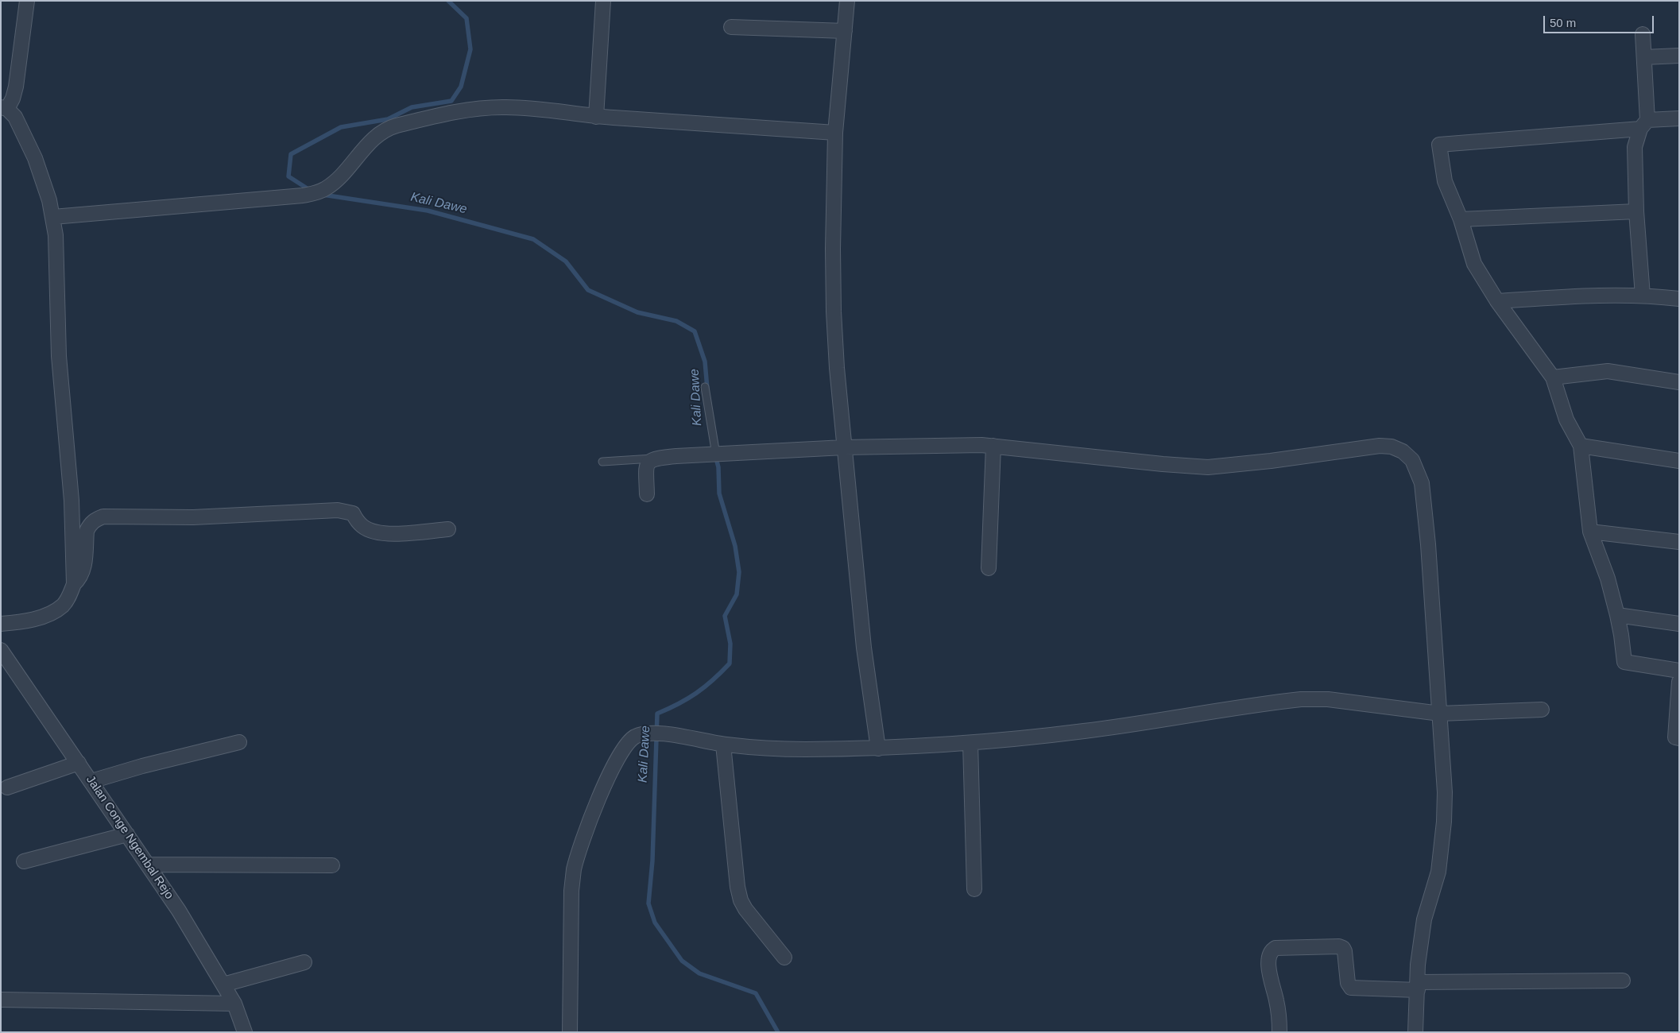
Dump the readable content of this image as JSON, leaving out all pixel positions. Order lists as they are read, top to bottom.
{
  "streets": {
    "street": ["Jalan Conge Ngembal Rejo"]
  },
  "water": ["Kali Dawe"],
  "scale_bar": "50 m"
}
